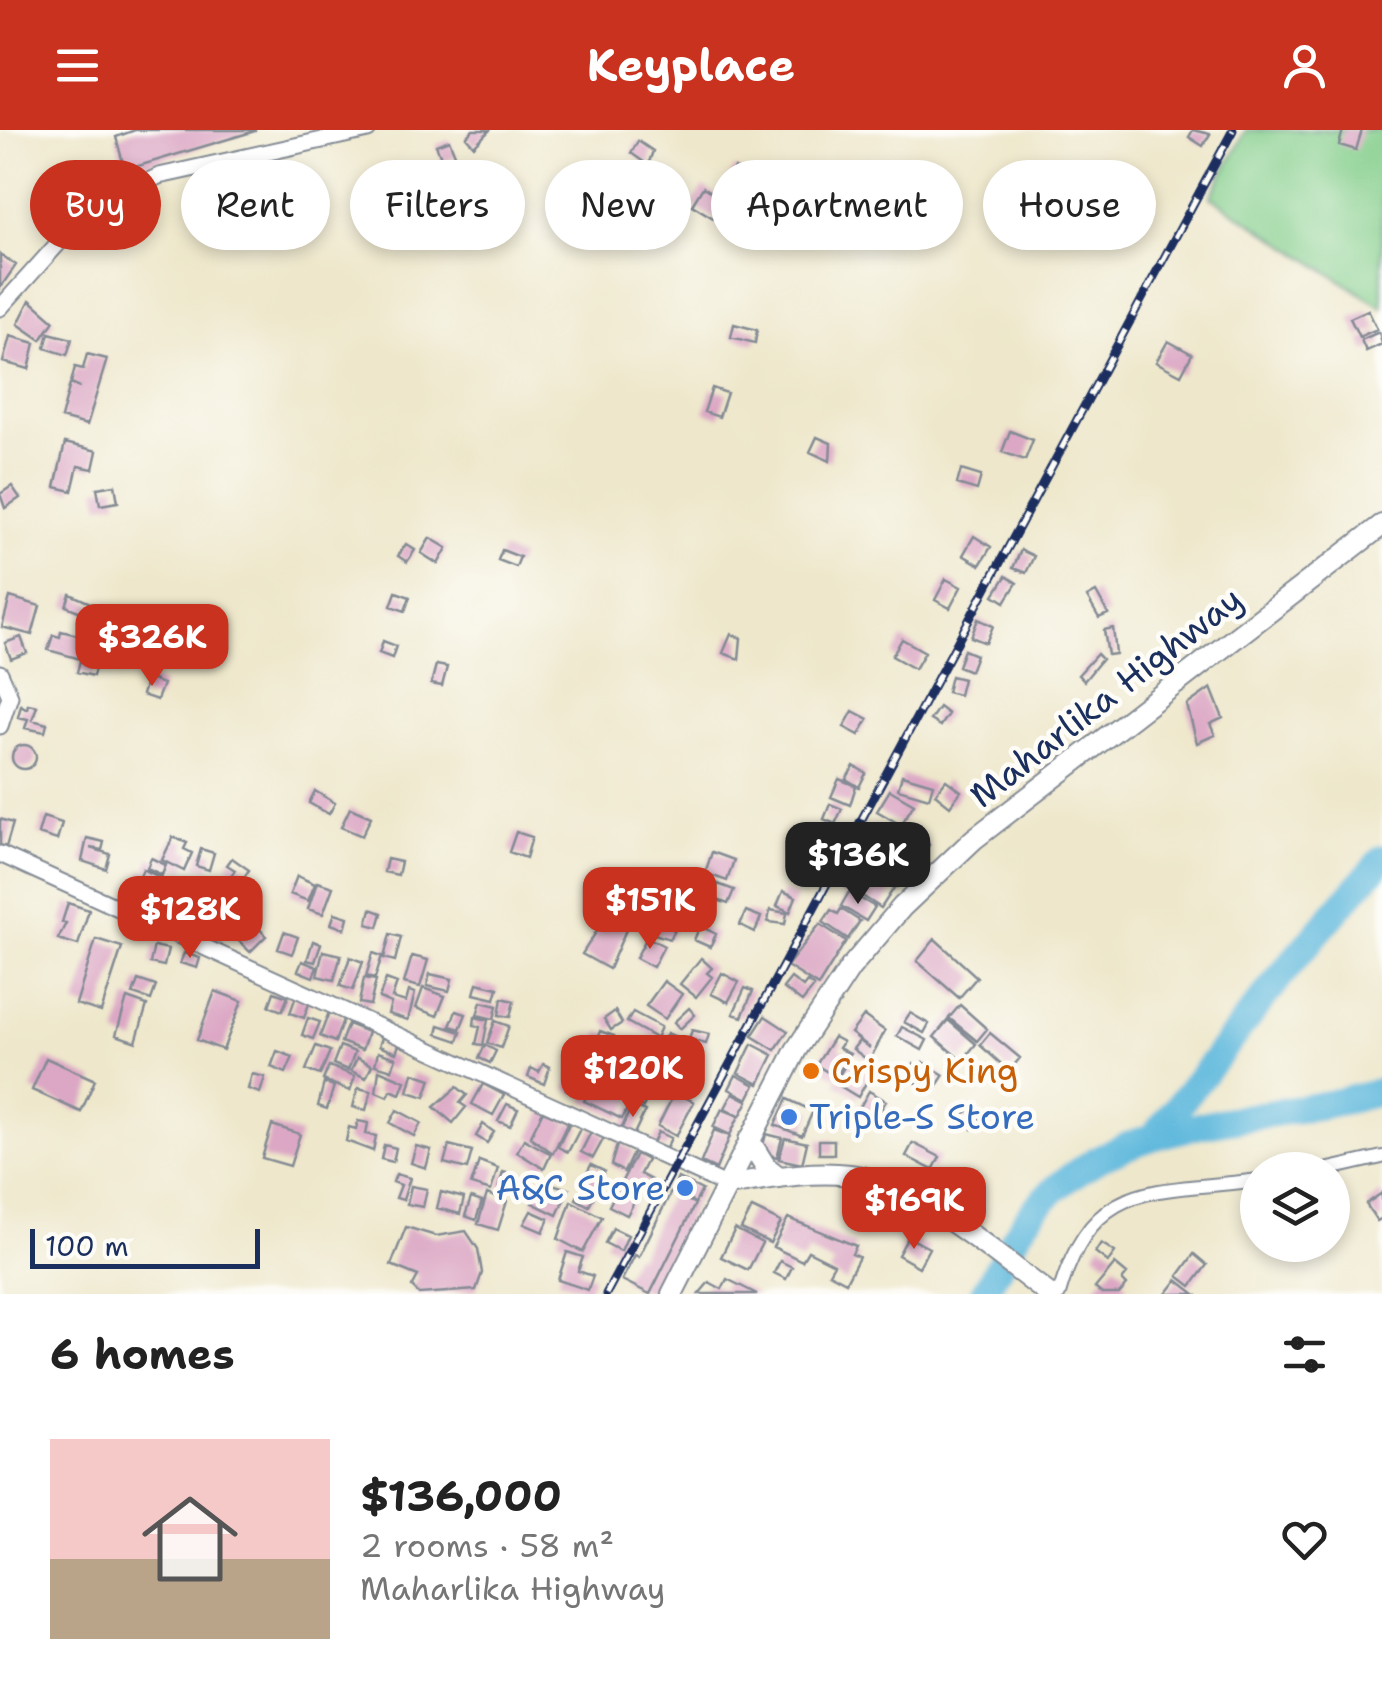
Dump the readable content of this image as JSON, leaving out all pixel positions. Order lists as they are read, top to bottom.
{
  "streets": {
    "main road": ["Maharlika Highway"]
  },
  "places": ["Crispy King", "Triple-S Store", "A&C Store"],
  "scale_bar": "100 m",
  "page": {
    "header": "Keyplace",
    "chip": [
      "Buy",
      "Rent",
      "Filters",
      "New",
      "Apartment",
      "House"
    ],
    "price": [
      "$326K",
      "$136K",
      "$151K",
      "$128K",
      "$120K",
      "$169K"
    ],
    "scale": "100 m",
    "heading": "6 homes",
    "list": [
      {
        "name": "$136,000",
        "note": "2 rooms · 58 m² · Maharlika Highway"
      }
    ]
  }
}
